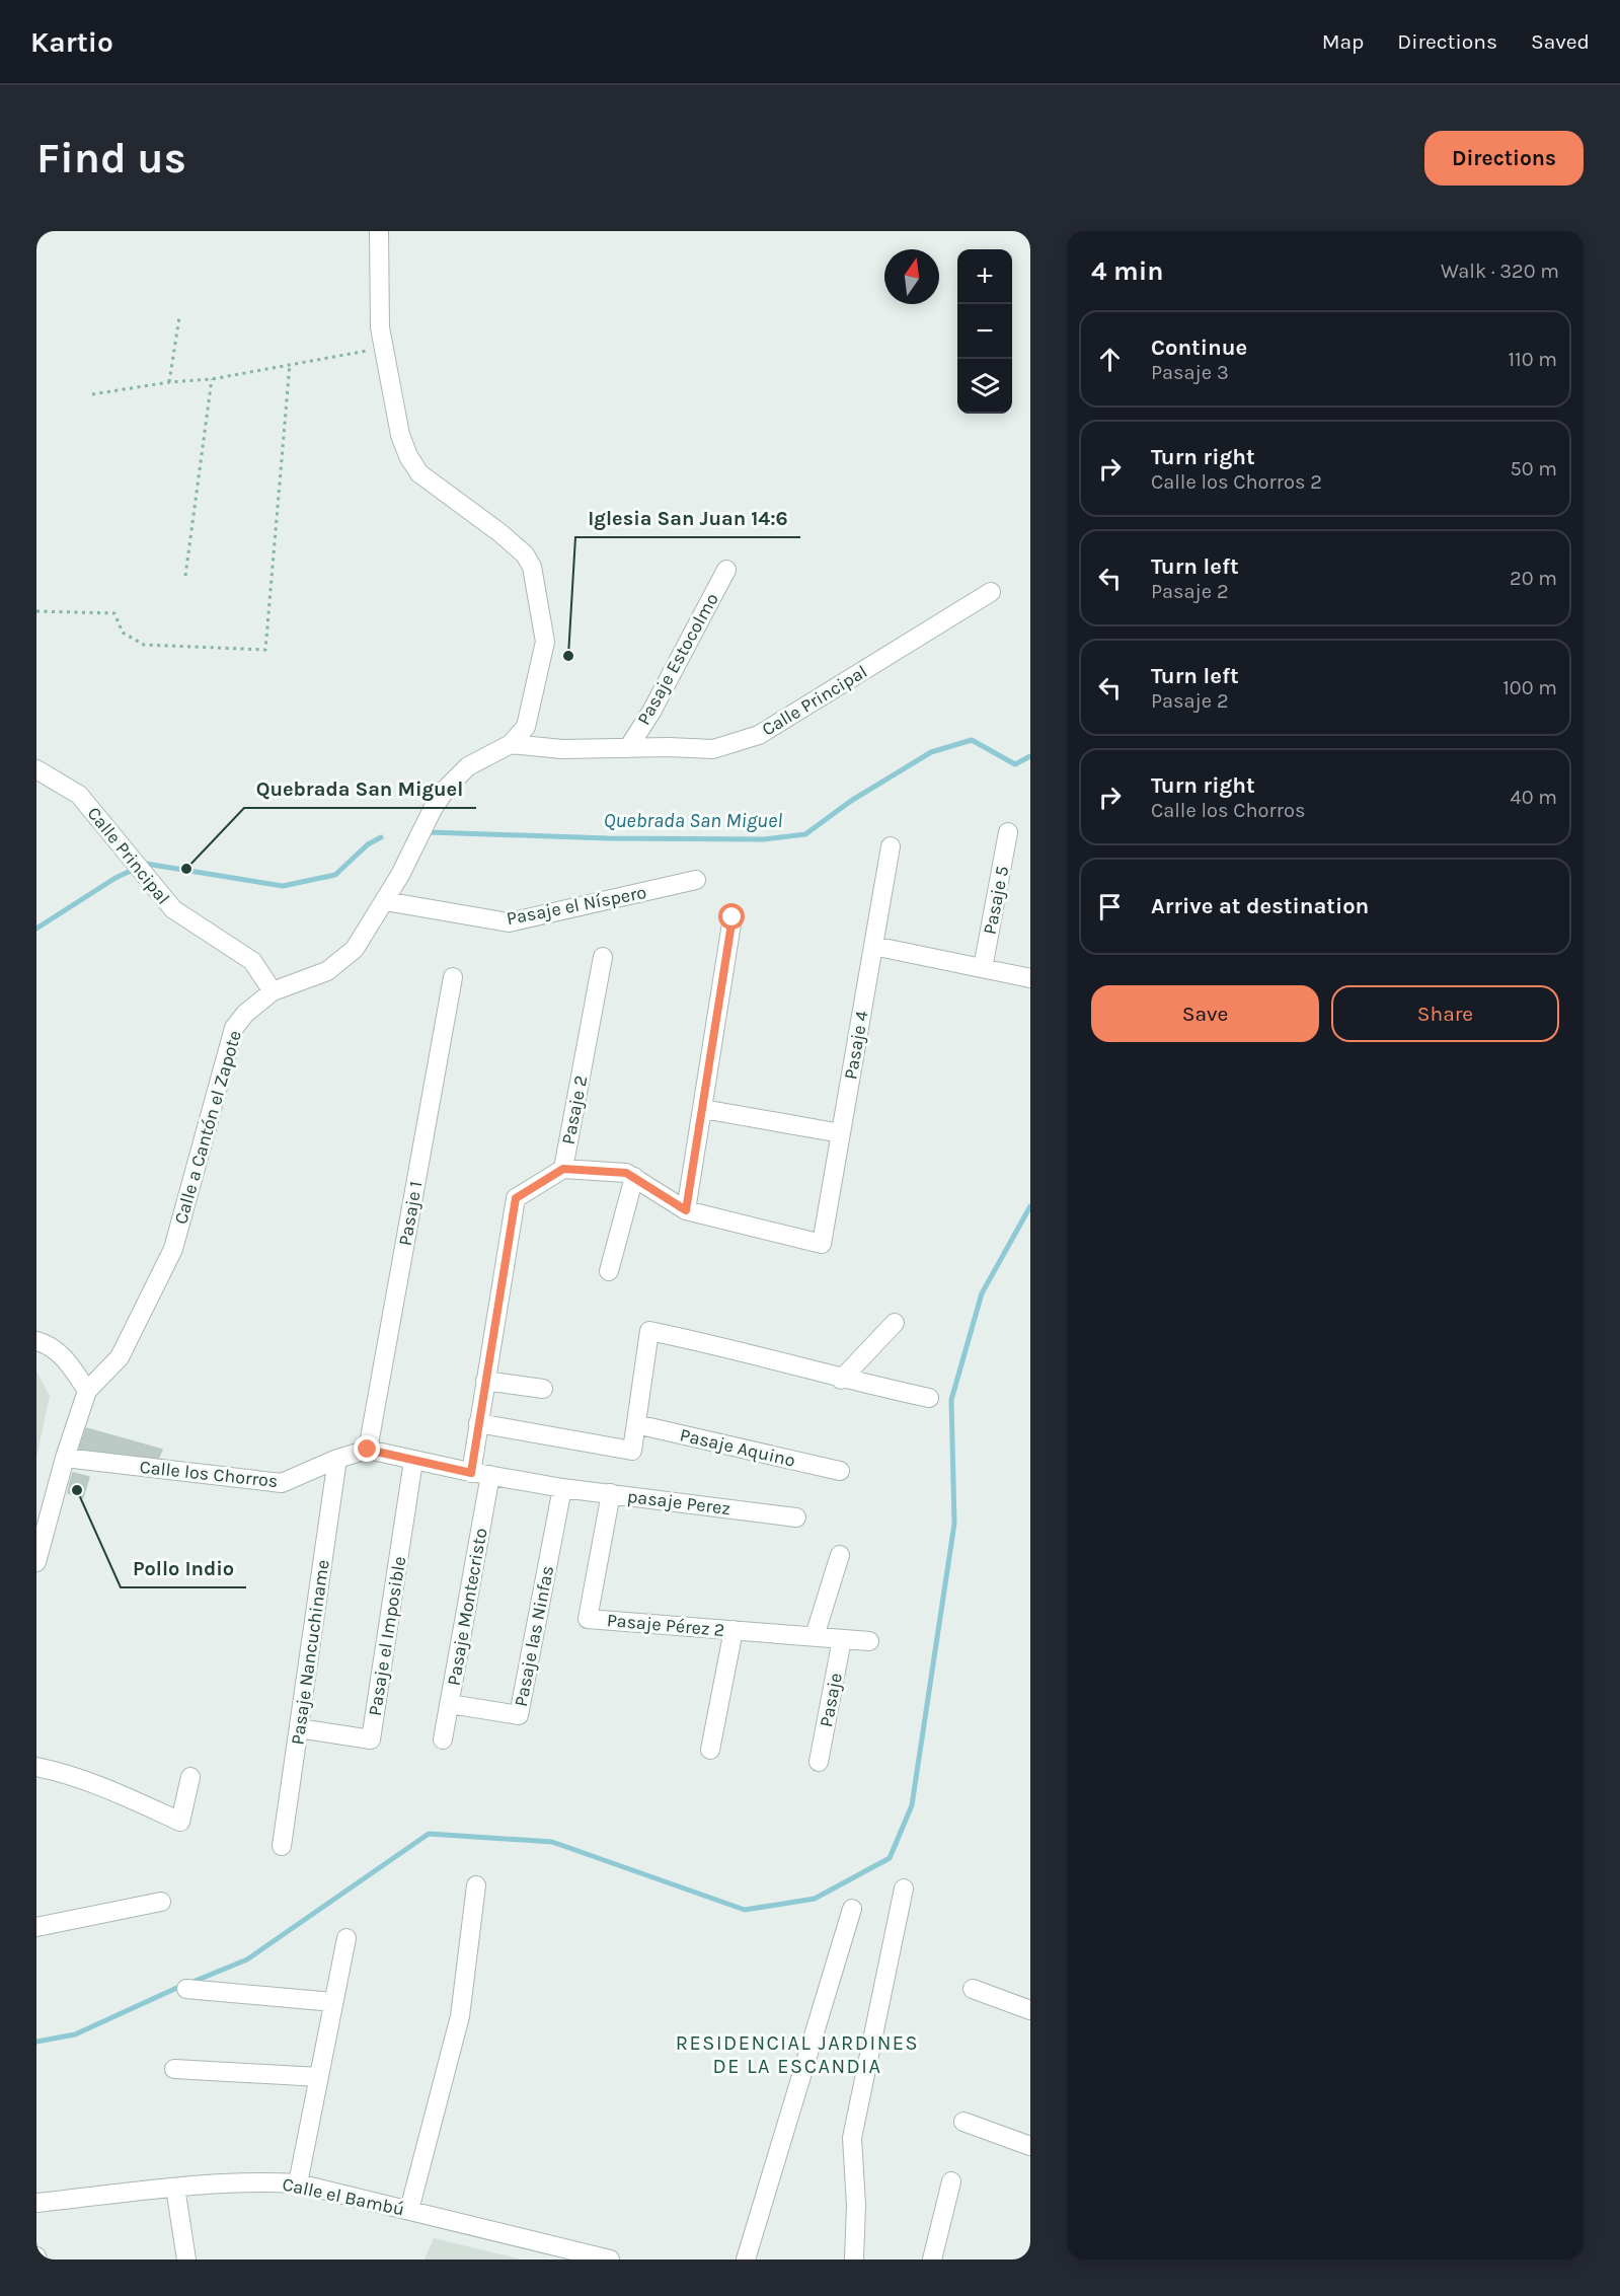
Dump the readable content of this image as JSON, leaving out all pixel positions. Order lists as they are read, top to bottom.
{
  "streets": {
    "street": [
      "Pasaje Estocolmo",
      "Calle Principal",
      "Pasaje 5",
      "Pasaje el Níspero",
      "Pasaje 4",
      "Pasaje 2",
      "Calle a Cantón el Zapote",
      "Pasaje 1",
      "Pasaje Aquino",
      "Calle los Chorros",
      "pasaje Perez",
      "Pasaje Montecristo",
      "Pasaje Pérez 2",
      "Pasaje el Imposible",
      "Pasaje las Ninfas",
      "Pasaje Nancuchiname",
      "Pasaje",
      "Calle el Bambú"
    ]
  },
  "crossings": [
    ["Pasaje Estocolmo", "Calle Principal"],
    ["Calle Principal", "Calle a Cantón el Zapote"],
    ["Pasaje el Níspero", "Calle a Cantón el Zapote"],
    ["Pasaje 1", "Calle los Chorros"],
    ["Calle los Chorros", "Pasaje Nancuchiname"],
    ["pasaje Perez", "Pasaje Pérez 2"],
    ["pasaje Perez", "Pasaje las Ninfas"],
    ["Pasaje Montecristo", "Pasaje las Ninfas"],
    ["Pasaje Pérez 2", "Pasaje"],
    ["Pasaje el Imposible", "Pasaje Nancuchiname"]
  ],
  "districts": ["RESIDENCIAL JARDINES DE LA ESCANDIA"],
  "water": ["Quebrada San Miguel"],
  "places": ["Iglesia San Juan 14:6", "Quebrada San Miguel", "Pollo Indio"],
  "north": "top",
  "page": {
    "header": "Kartio",
    "nav": ["Map", "Directions", "Saved"],
    "buttons": [
      "Directions",
      ["Save", "Share"]
    ],
    "title": "Find us",
    "heading": ["4 min", "Walk · 320 m"],
    "map_buttons": ["+", "−"],
    "list": [
      ["Continue", "Pasaje 3", "110 m"],
      ["Turn right", "Calle los Chorros 2", "50 m"],
      ["Turn left", "Pasaje 2", "20 m"],
      ["Turn left", "Pasaje 2", "100 m"],
      ["Turn right", "Calle los Chorros", "40 m"],
      "Arrive at destination"
    ]
  }
}
